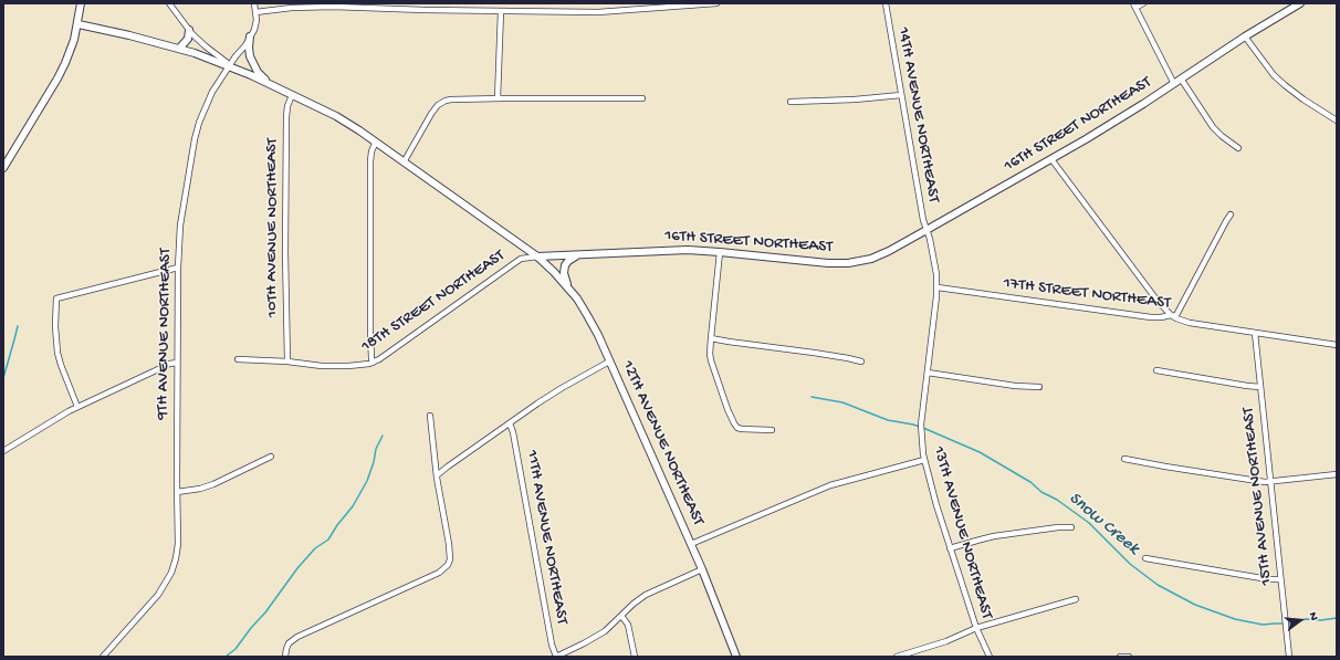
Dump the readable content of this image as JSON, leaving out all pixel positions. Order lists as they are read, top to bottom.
{
  "streets": {
    "main road": ["16TH STREET NORTHEAST", "12TH AVENUE NORTHEAST"],
    "street": [
      "14TH AVENUE NORTHEAST",
      "10TH AVENUE NORTHEAST",
      "17TH STREET NORTHEAST",
      "18TH STREET NORTHEAST",
      "9TH AVENUE NORTHEAST",
      "15TH AVENUE NORTHEAST",
      "13TH AVENUE NORTHEAST",
      "11TH AVENUE NORTHEAST"
    ]
  },
  "crossings": [
    ["14TH AVENUE NORTHEAST", "16TH STREET NORTHEAST"],
    ["14TH AVENUE NORTHEAST", "13TH AVENUE NORTHEAST"],
    ["16TH STREET NORTHEAST", "18TH STREET NORTHEAST"],
    ["16TH STREET NORTHEAST", "12TH AVENUE NORTHEAST"],
    ["16TH STREET NORTHEAST", "13TH AVENUE NORTHEAST"],
    ["10TH AVENUE NORTHEAST", "18TH STREET NORTHEAST"],
    ["17TH STREET NORTHEAST", "15TH AVENUE NORTHEAST"],
    ["17TH STREET NORTHEAST", "13TH AVENUE NORTHEAST"],
    ["18TH STREET NORTHEAST", "12TH AVENUE NORTHEAST"]
  ],
  "water": ["Snow Creek"],
  "north": "right"
}
